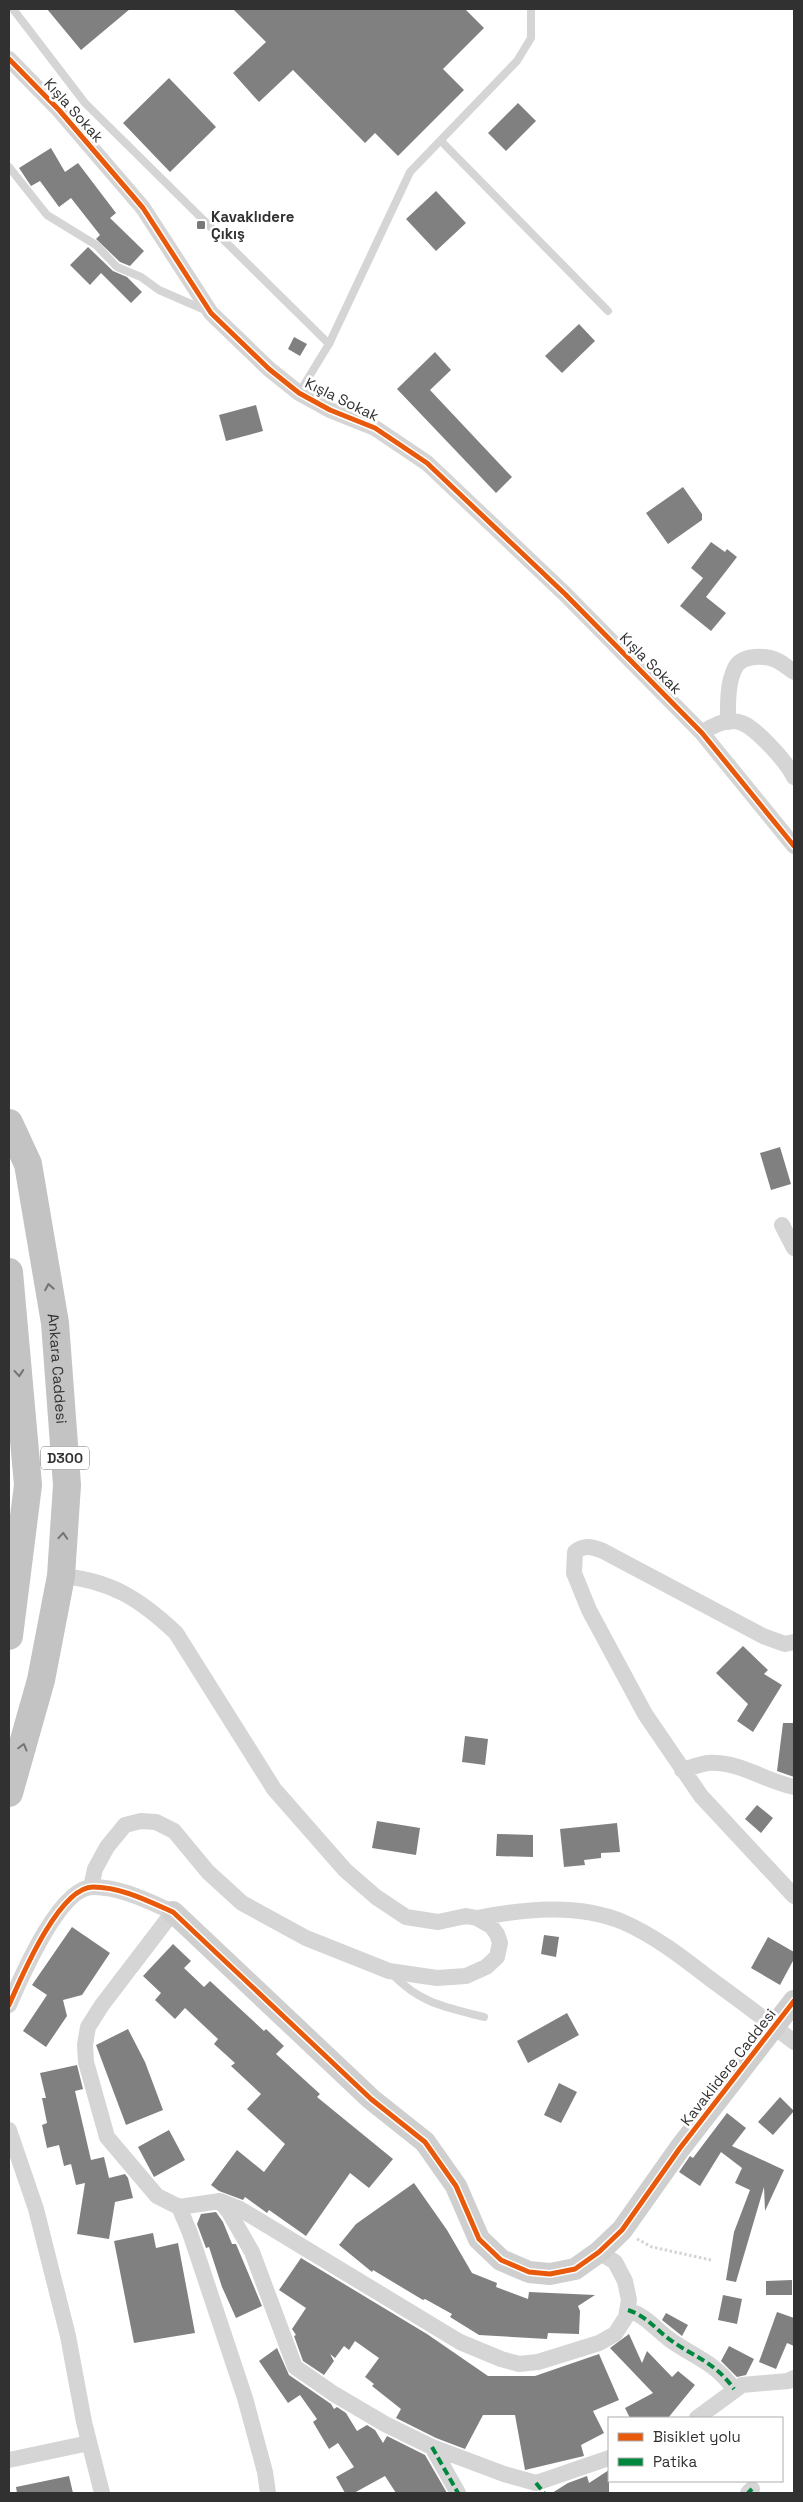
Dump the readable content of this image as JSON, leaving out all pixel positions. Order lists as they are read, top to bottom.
{
  "streets": {
    "highway": ["Ankara Caddesi", "D300"],
    "street": ["Kışla Sokak", "Kavaklidere Caddesi"]
  },
  "places": {
    "transit": ["Kavaklıdere Çıkış"]
  },
  "legend": ["Bisiklet yolu", "Patika"]
}
